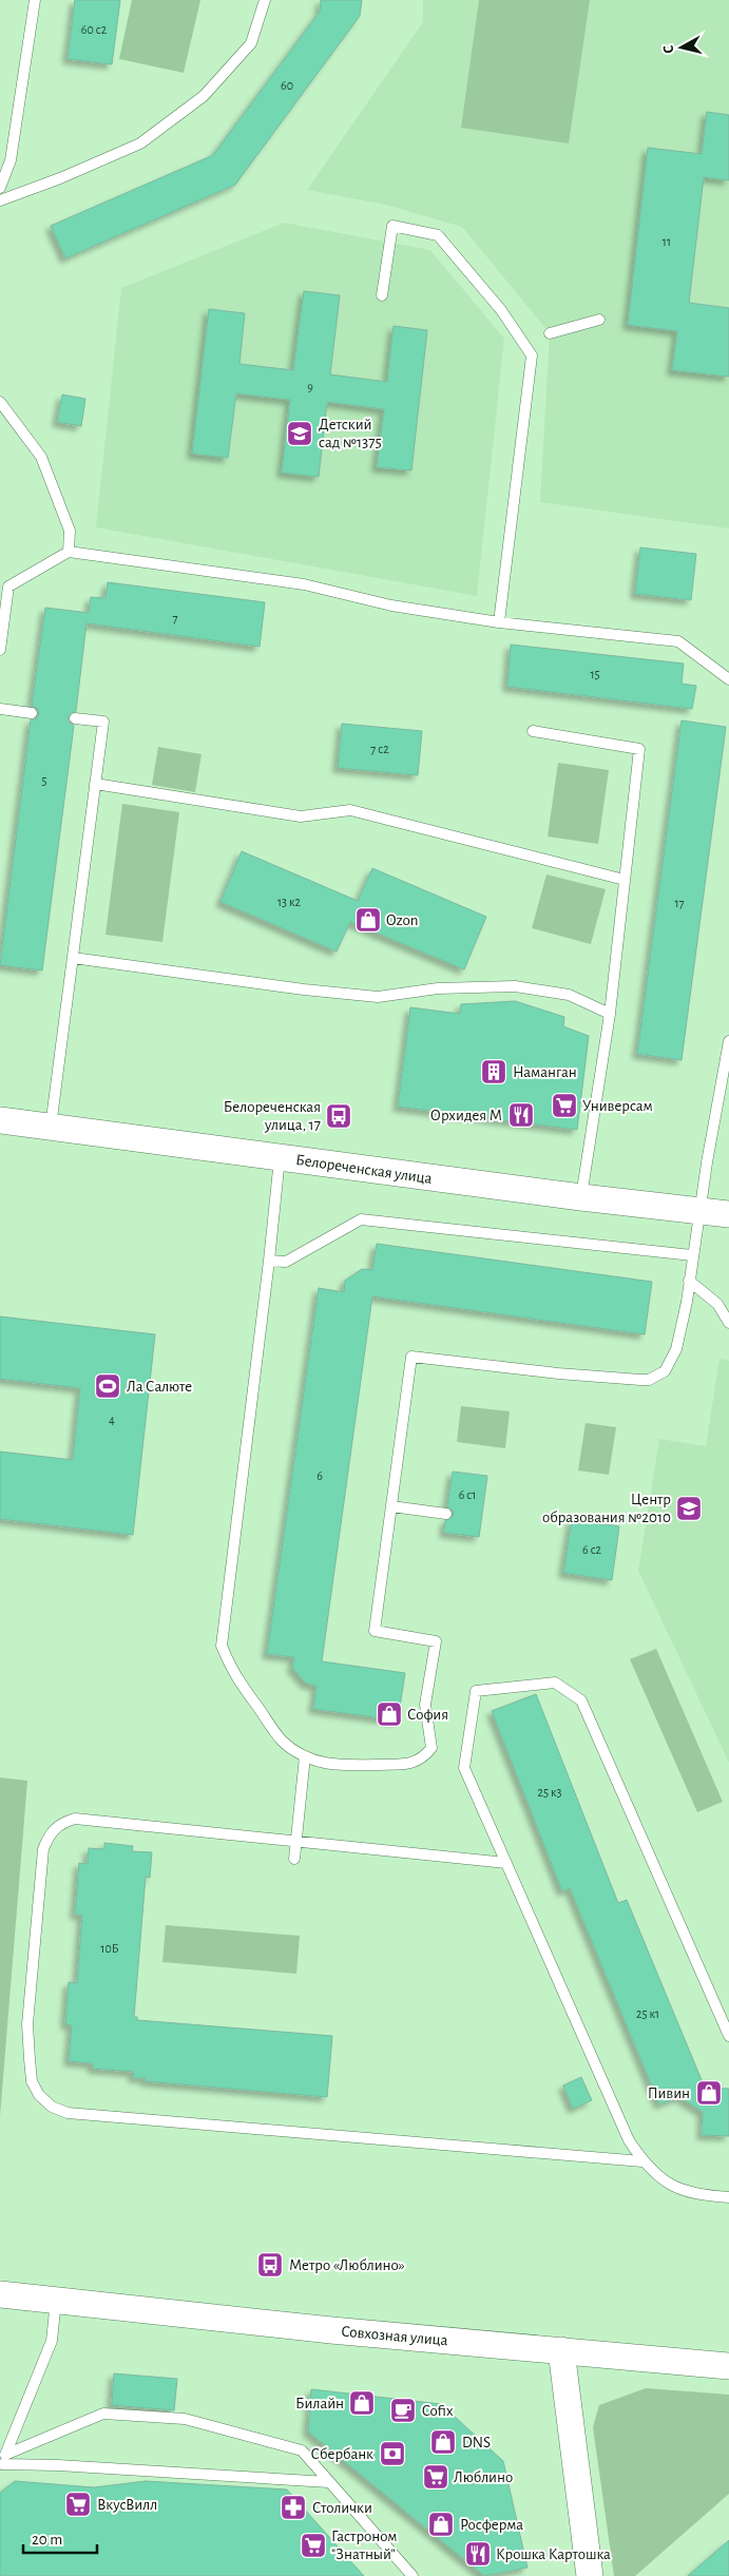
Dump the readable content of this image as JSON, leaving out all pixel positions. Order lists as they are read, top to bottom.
{
  "streets": {
    "street": ["Белореченская улица", "Совхозная улица"]
  },
  "places": {
    "school or university": ["Детский сад №1375", "Центр образования №2010"],
    "shop": [
      "Ozon",
      "София",
      "Пивин",
      "Билайн",
      "DNS",
      "Росферма"
    ],
    "building": ["Наманган"],
    "supermarket": [
      "Универсам",
      "Люблино",
      "ВкусВилл",
      "Гастроном \"Знатный\""
    ],
    "restaurant": ["Орхидея М", "Крошка Картошка"],
    "bus stop": ["Белореченская улица, 17", "Метро «Люблино»"],
    "sports": ["Ла Салюте"],
    "cafe": ["Cofix"],
    "bank": ["Сбербанк"],
    "pharmacy": ["Столички"]
  },
  "house_numbers": [
    "60 с2",
    "60",
    "11",
    "9",
    "7",
    "15",
    "7 с2",
    "5",
    "13 к2",
    "17",
    "4",
    "6",
    "6 с1",
    "6 с2",
    "25 к3",
    "10Б",
    "25 к1"
  ],
  "scale_bar": "20 m",
  "north": "left"
}
